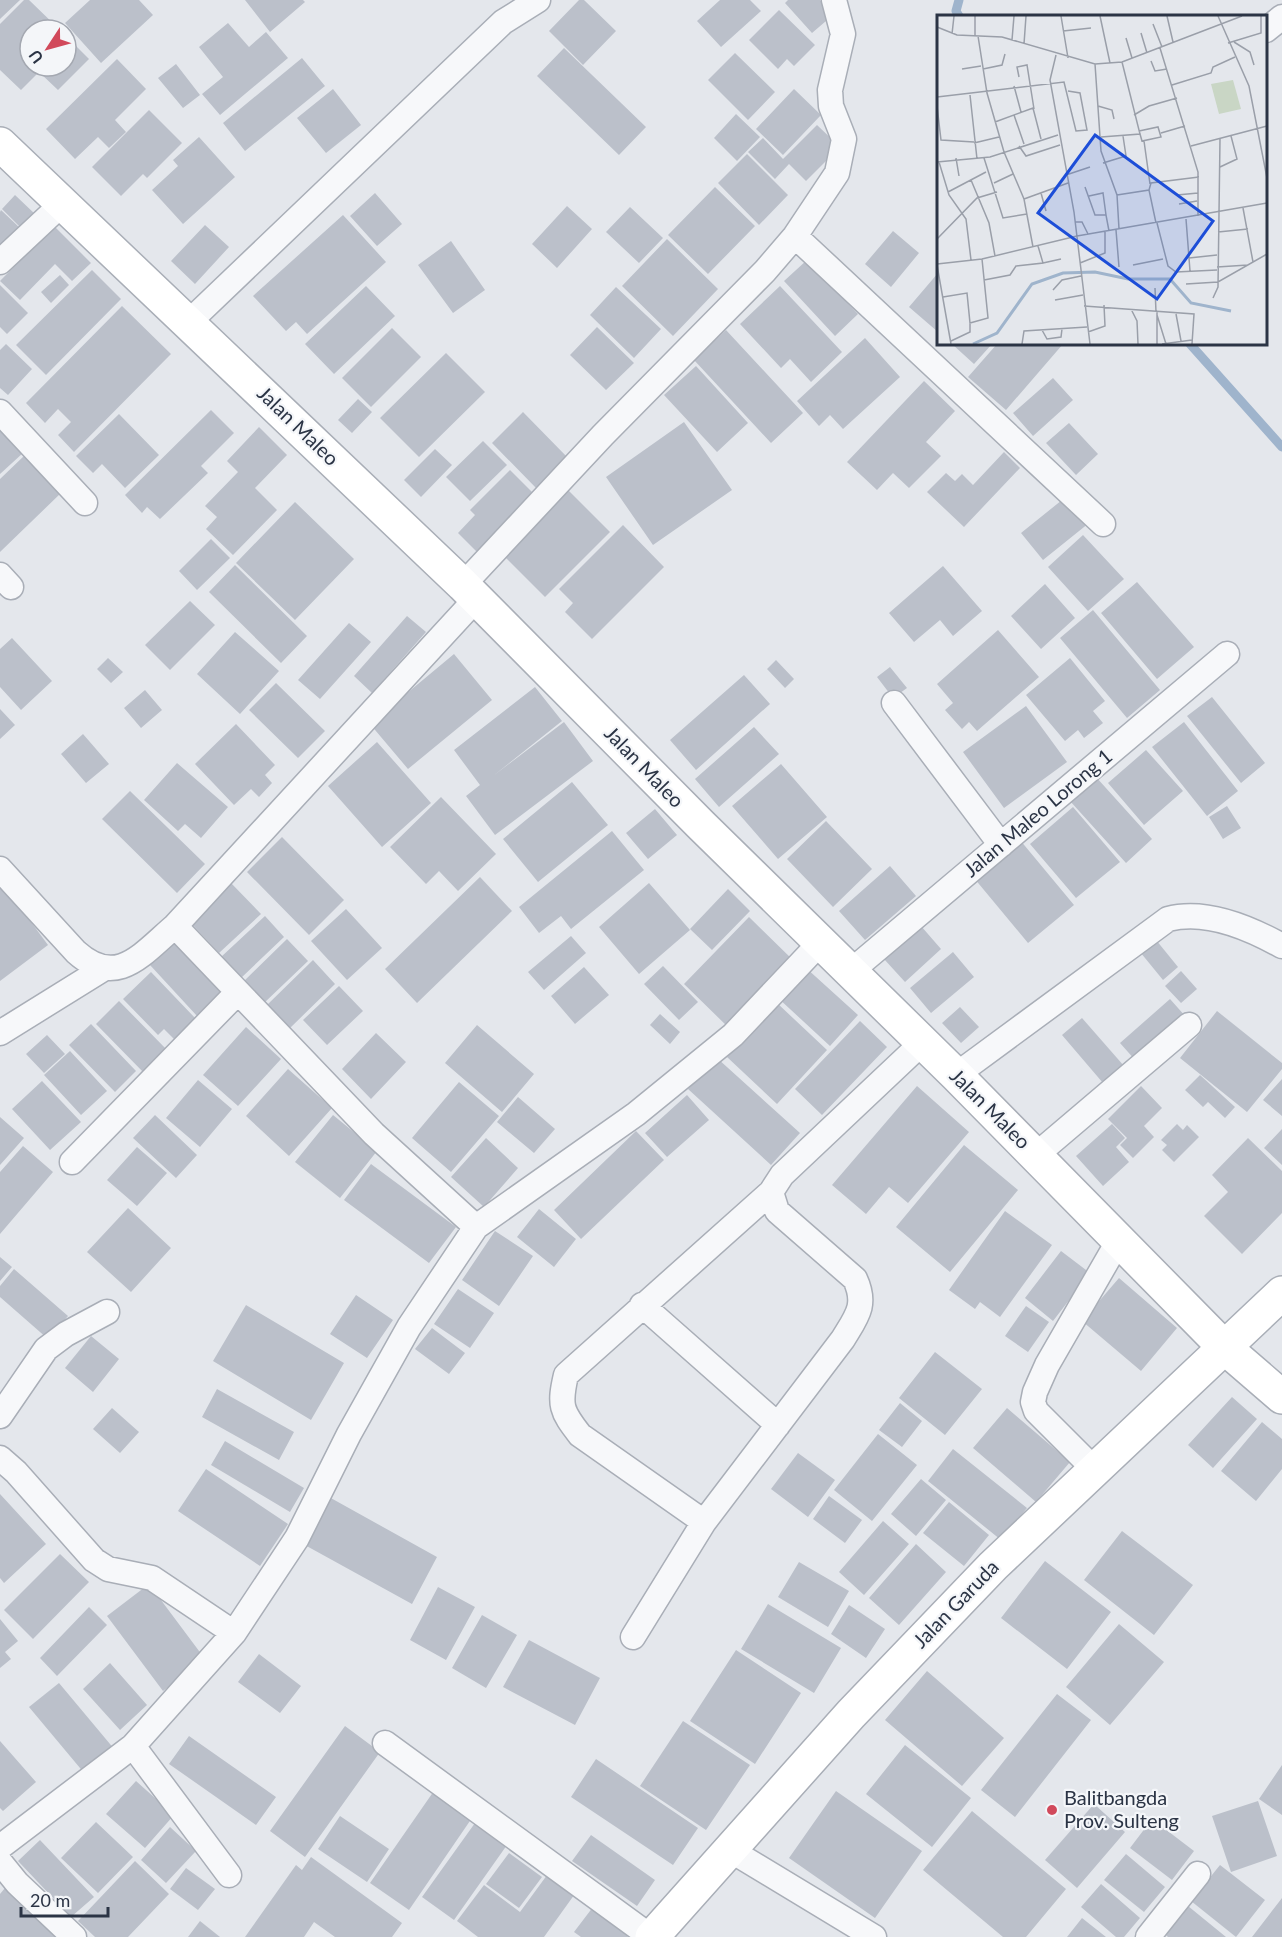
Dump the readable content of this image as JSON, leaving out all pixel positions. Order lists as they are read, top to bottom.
{
  "streets": {
    "street": ["Jalan Maleo", "Jalan Maleo Lorong 1", "Jalan Garuda"]
  },
  "crossings": [
    ["Jalan Maleo", "Jalan Maleo Lorong 1"],
    ["Jalan Maleo", "Jalan Garuda"]
  ],
  "places": ["Balitbangda Prov. Sulteng"],
  "scale_bar": "20 m",
  "north": "bottom left"
}
